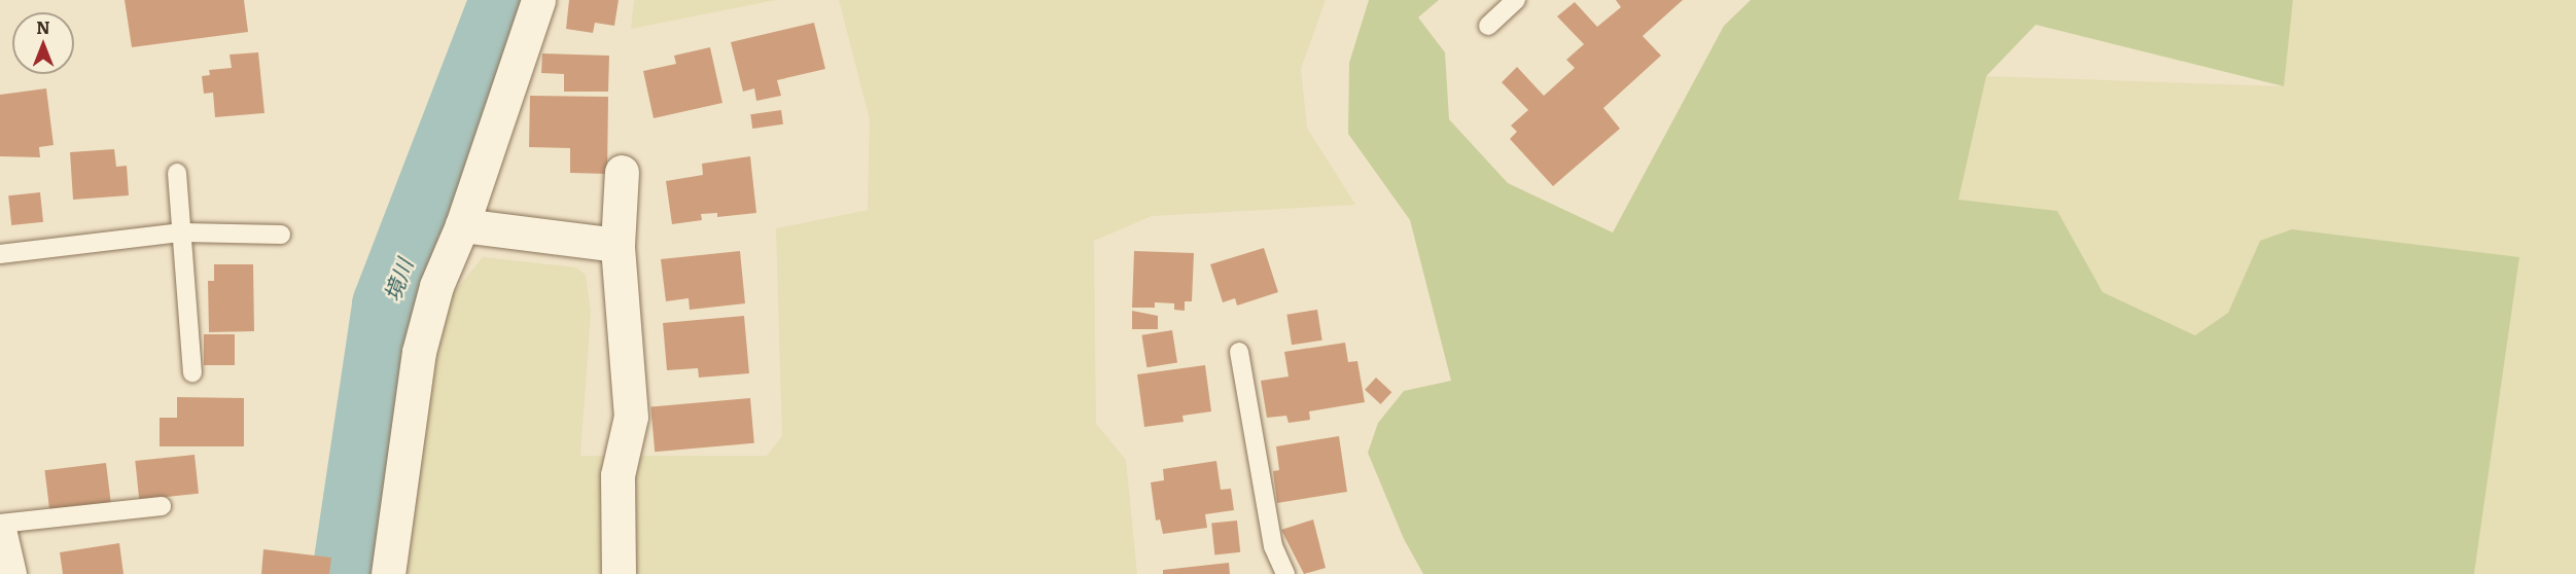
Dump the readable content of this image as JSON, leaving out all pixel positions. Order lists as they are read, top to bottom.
{
  "water": ["境川"],
  "north": "top"
}
